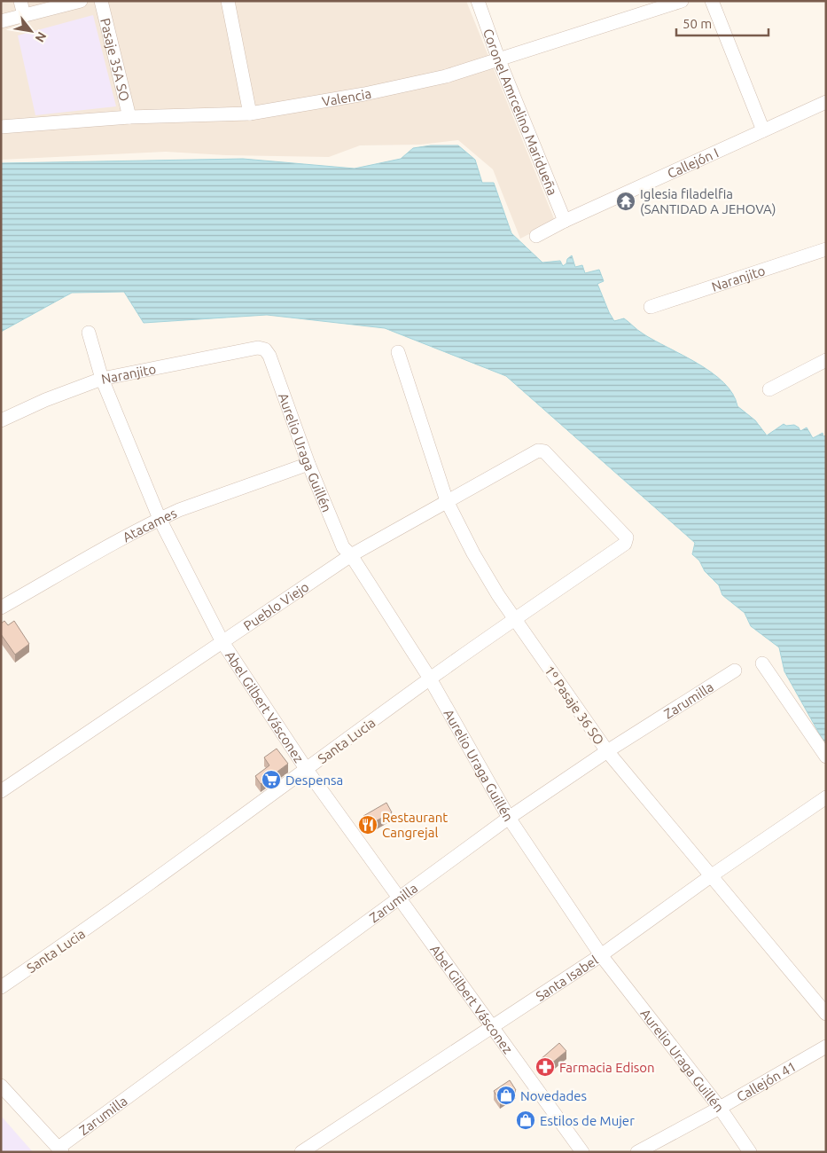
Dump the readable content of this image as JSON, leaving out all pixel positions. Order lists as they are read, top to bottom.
{
  "streets": {
    "street": [
      "Pasaje 35A SO",
      "Valencia",
      "Coronel Amrcelino Maridueña",
      "Callejón I",
      "Naranjito",
      "Aurelio Uraga Guillén",
      "Atacames",
      "Pueblo Viejo",
      "Zarumilla",
      "1º Pasaje 36 SO",
      "Abel Gilbert Vásconez",
      "Santa Lucia",
      "Santa Isabel",
      "Callejón 41"
    ]
  },
  "crossings": [
    ["Pasaje 35A SO", "Valencia"],
    ["Valencia", "Coronel Amrcelino Maridueña"],
    ["Coronel Amrcelino Maridueña", "Callejón I"],
    ["Naranjito", "Aurelio Uraga Guillén"],
    ["Naranjito", "Abel Gilbert Vásconez"],
    ["Aurelio Uraga Guillén", "Atacames"],
    ["Aurelio Uraga Guillén", "Pueblo Viejo"],
    ["Aurelio Uraga Guillén", "Zarumilla"],
    ["Aurelio Uraga Guillén", "Santa Lucia"],
    ["Aurelio Uraga Guillén", "Santa Isabel"],
    ["Aurelio Uraga Guillén", "Callejón 41"],
    ["Atacames", "Abel Gilbert Vásconez"],
    ["Pueblo Viejo", "1º Pasaje 36 SO"],
    ["Pueblo Viejo", "Abel Gilbert Vásconez"],
    ["Pueblo Viejo", "Santa Lucia"],
    ["Zarumilla", "1º Pasaje 36 SO"],
    ["Zarumilla", "Abel Gilbert Vásconez"],
    ["1º Pasaje 36 SO", "Santa Lucia"],
    ["1º Pasaje 36 SO", "Santa Isabel"],
    ["Abel Gilbert Vásconez", "Santa Lucia"],
    ["Abel Gilbert Vásconez", "Santa Isabel"]
  ],
  "places": {
    "temple": ["Iglesia filadelfia (SANTIDAD A JEHOVA)"],
    "supermarket": ["Despensa"],
    "restaurant": ["Restaurant Cangrejal"],
    "pharmacy": ["Farmacia Edison"],
    "shop": ["Novedades", "Estilos de Mujer"]
  },
  "scale_bar": "50 m",
  "north": "bottom right"
}
